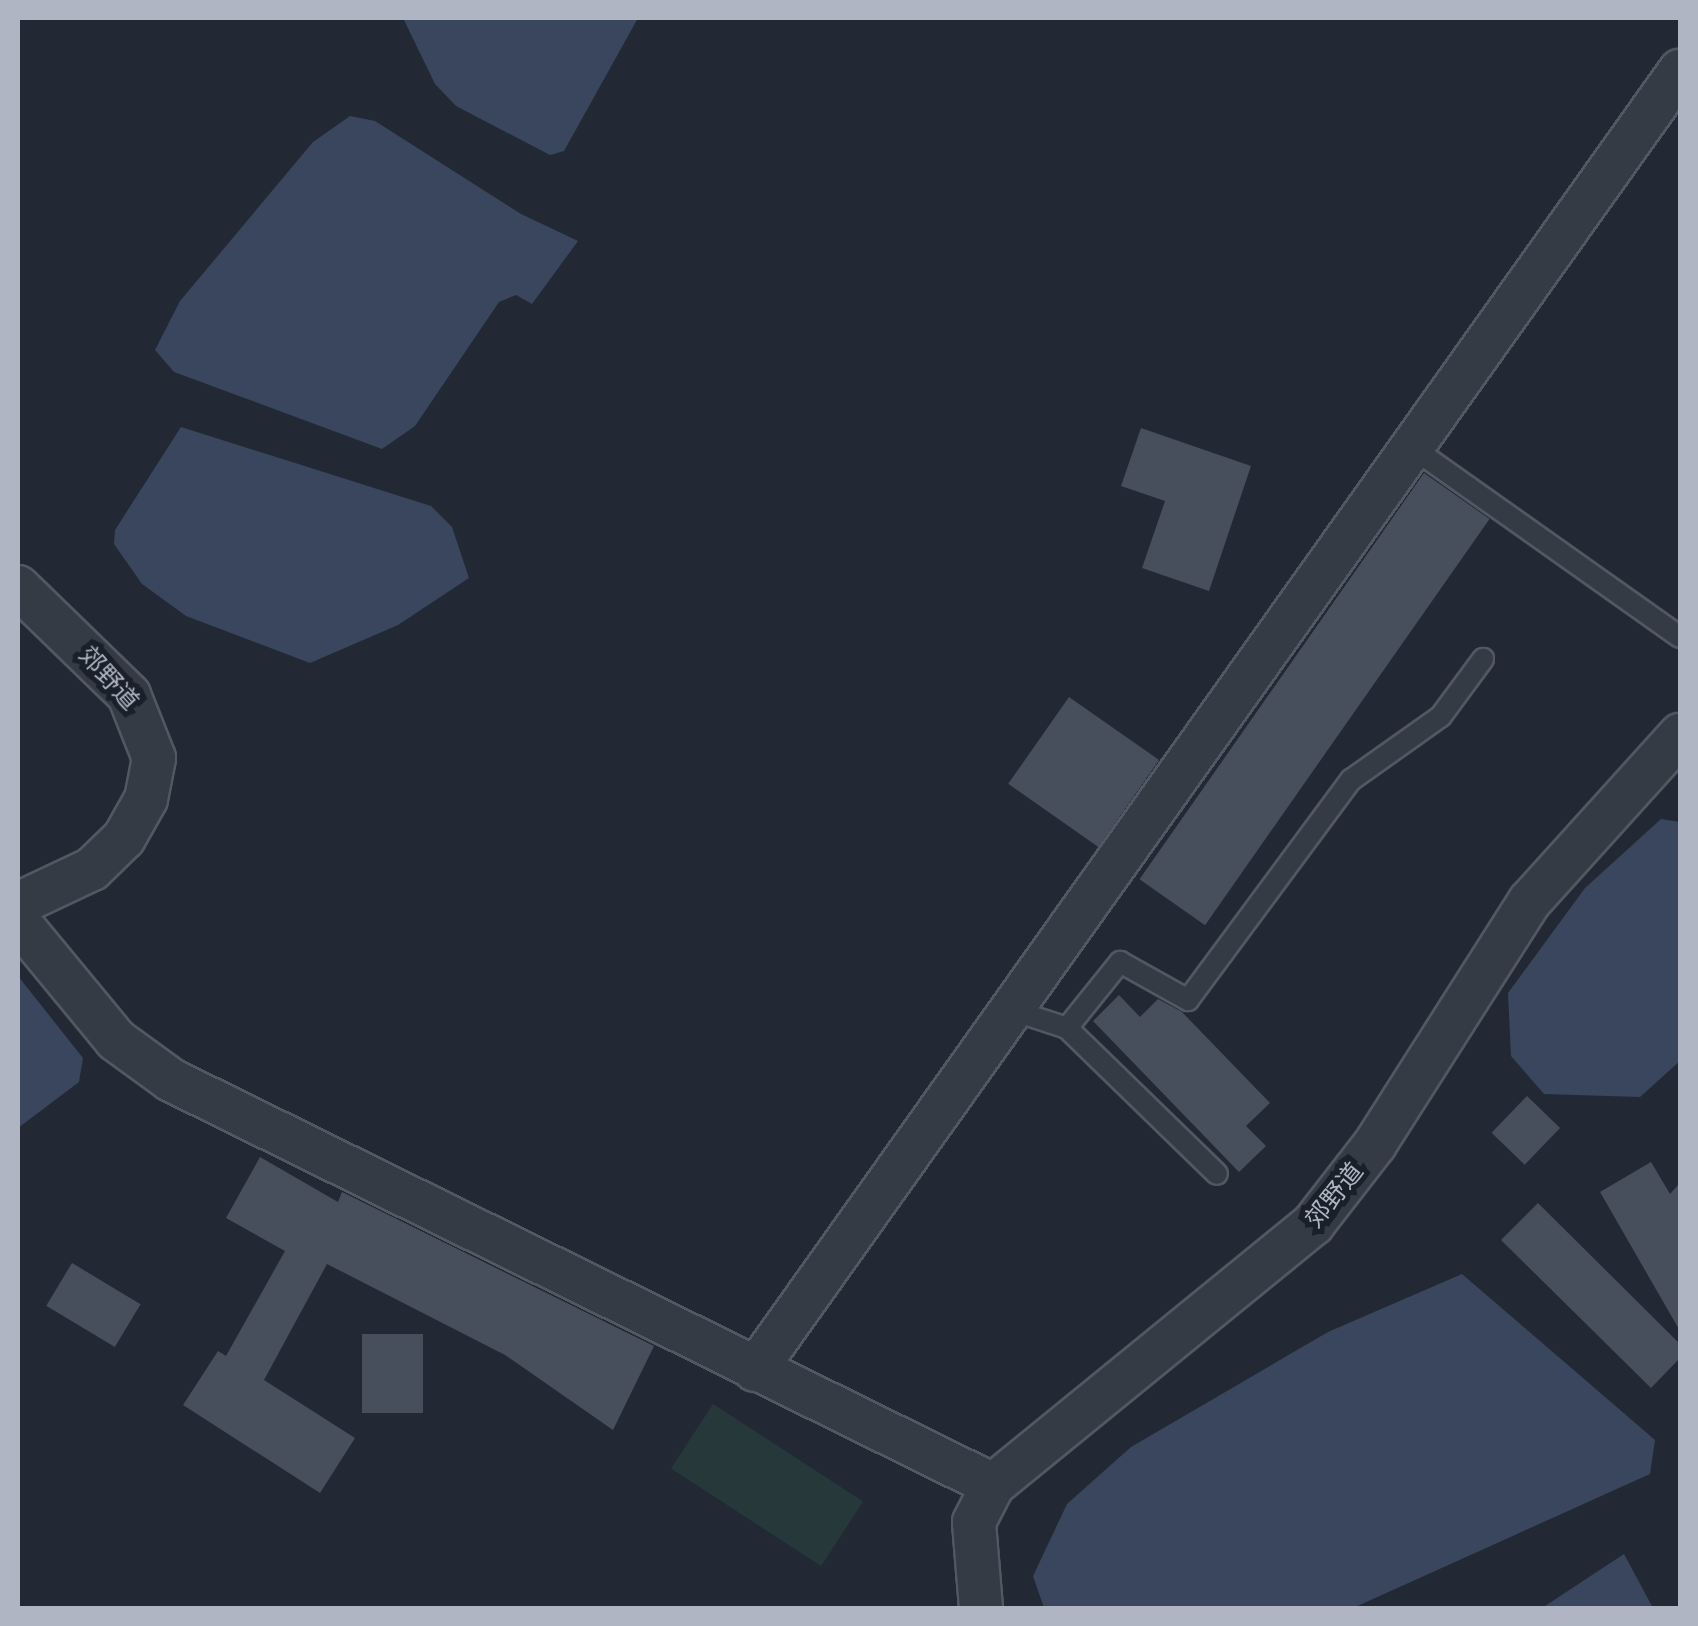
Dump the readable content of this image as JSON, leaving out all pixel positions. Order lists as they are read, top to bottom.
{
  "streets": {
    "street": ["郊野道"]
  }
}
